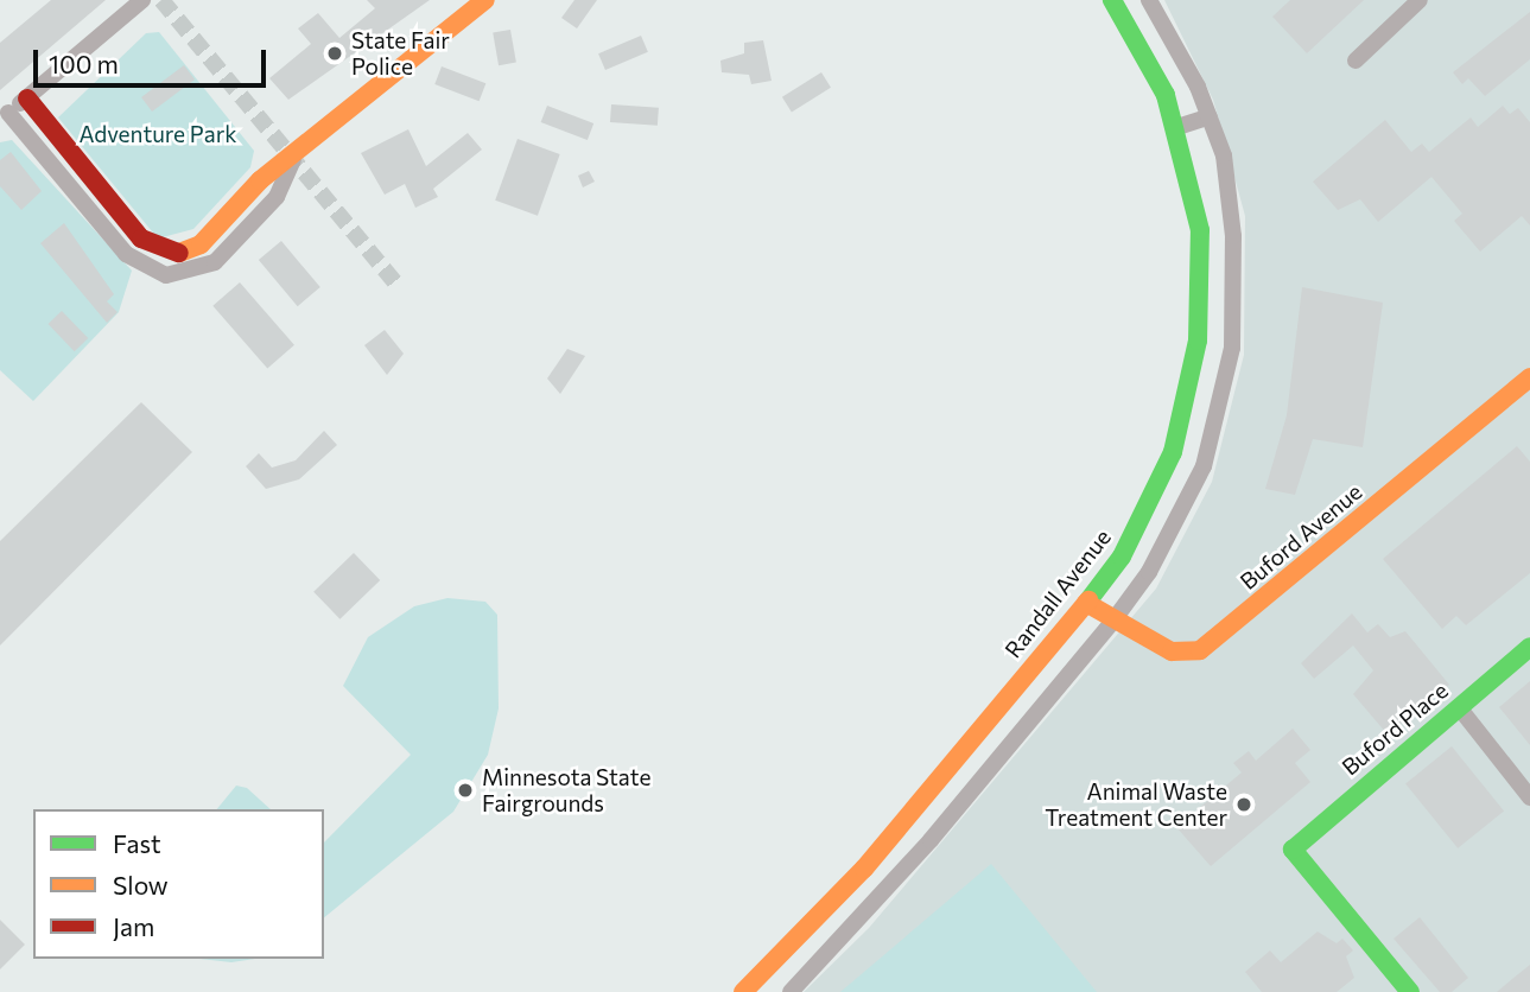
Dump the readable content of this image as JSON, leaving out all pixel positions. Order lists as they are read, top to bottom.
{
  "streets": {
    "street": ["Buford Avenue", "Randall Avenue", "Buford Place"]
  },
  "crossings": [
    ["Buford Avenue", "Randall Avenue"]
  ],
  "parks": ["Adventure Park"],
  "places": ["State Fair Police", "Minnesota State Fairgrounds", "Animal Waste Treatment Center"],
  "legend": ["Fast", "Slow", "Jam"],
  "scale_bar": "100 m"
}
